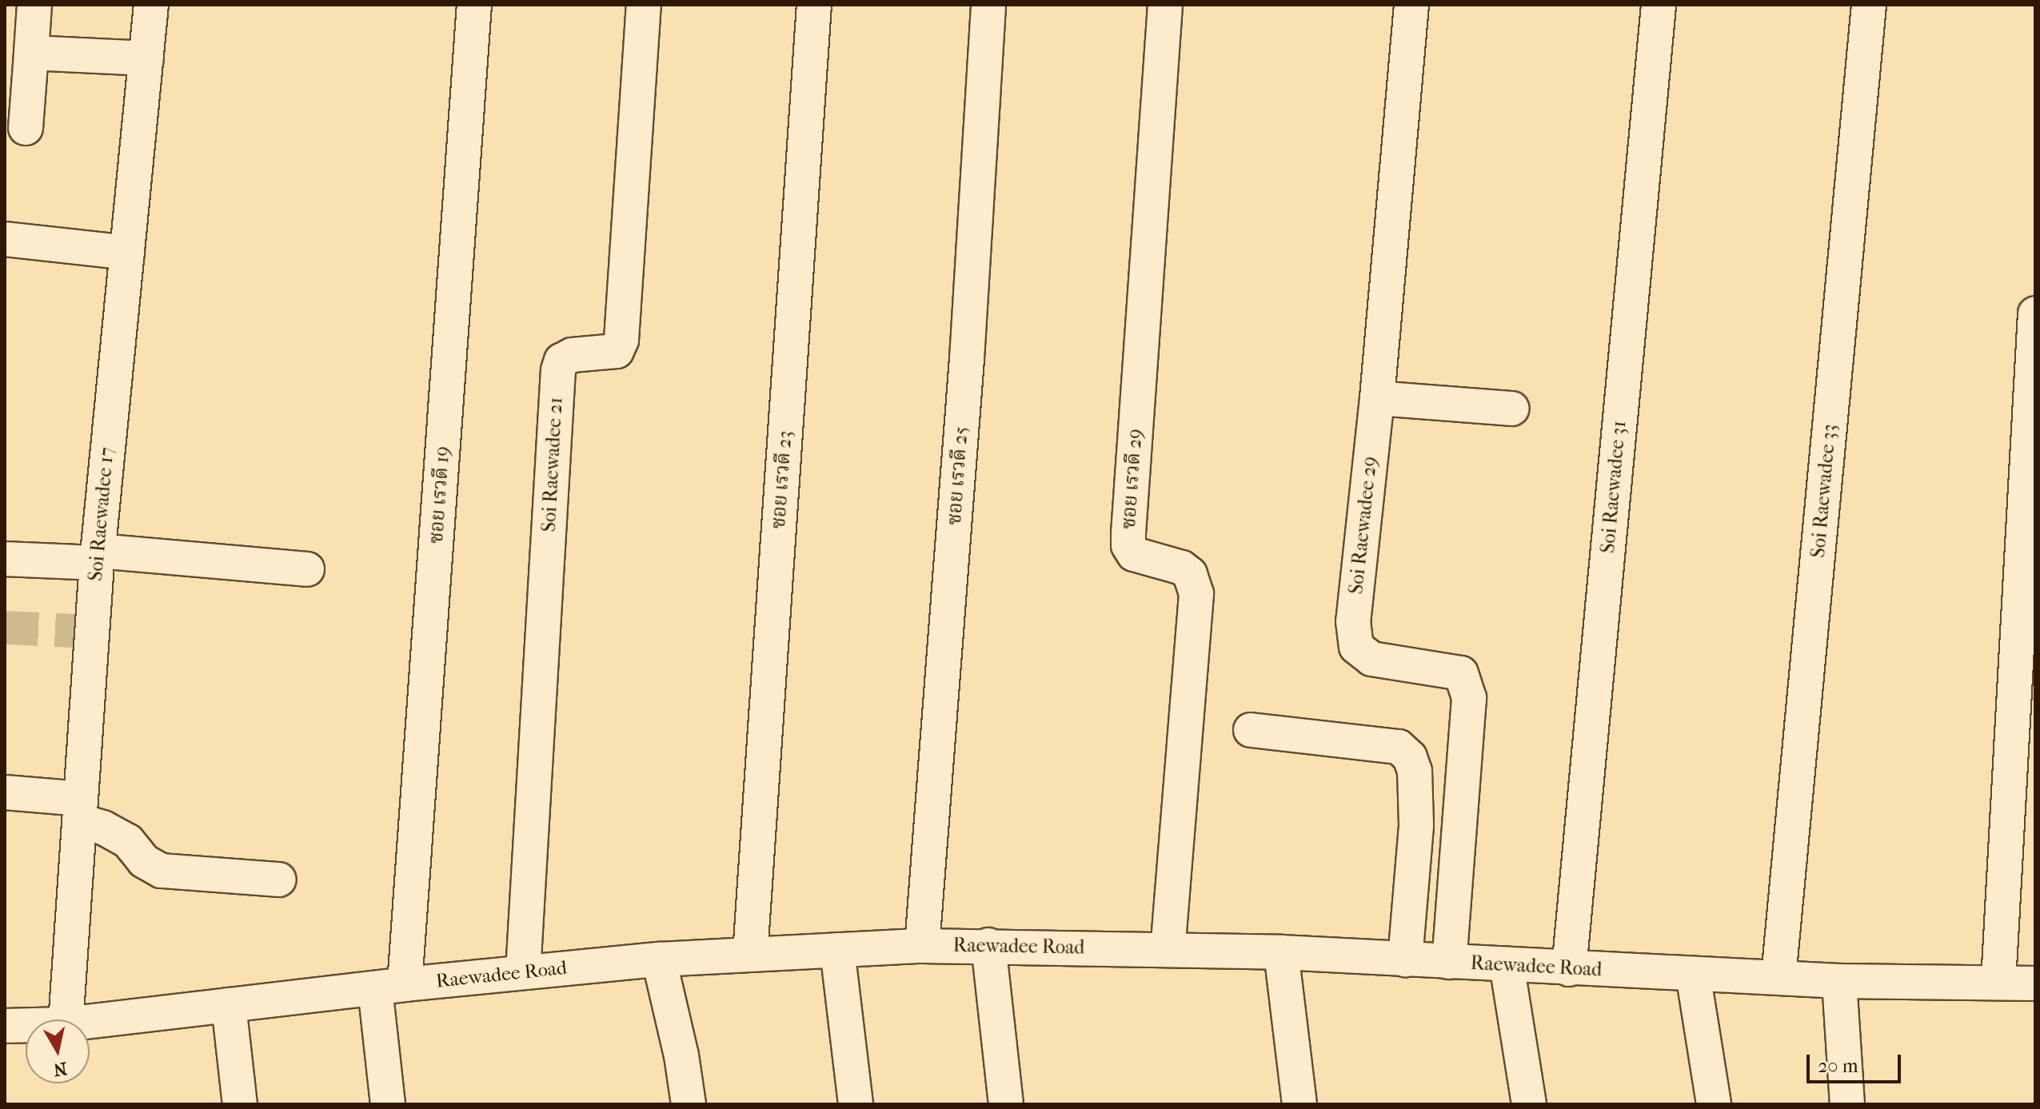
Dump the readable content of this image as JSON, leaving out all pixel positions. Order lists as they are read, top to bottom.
{
  "streets": {
    "street": [
      "Soi Raewadee 21",
      "ซอย เรวดี 25",
      "ซอย เรวดี 29",
      "ซอย เรวดี 23",
      "Soi Raewadee 31",
      "Soi Raewadee 33",
      "ซอย เรวดี 19",
      "Soi Raewadee 17",
      "Soi Raewadee 29",
      "Raewadee Road"
    ]
  },
  "crossings": [
    ["Soi Raewadee 21", "Raewadee Road"],
    ["ซอย เรวดี 25", "Raewadee Road"],
    ["ซอย เรวดี 29", "Raewadee Road"],
    ["ซอย เรวดี 23", "Raewadee Road"],
    ["Soi Raewadee 31", "Raewadee Road"],
    ["Soi Raewadee 33", "Raewadee Road"],
    ["ซอย เรวดี 19", "Raewadee Road"],
    ["Soi Raewadee 29", "Raewadee Road"]
  ],
  "scale_bar": "20 m",
  "north": "bottom"
}
